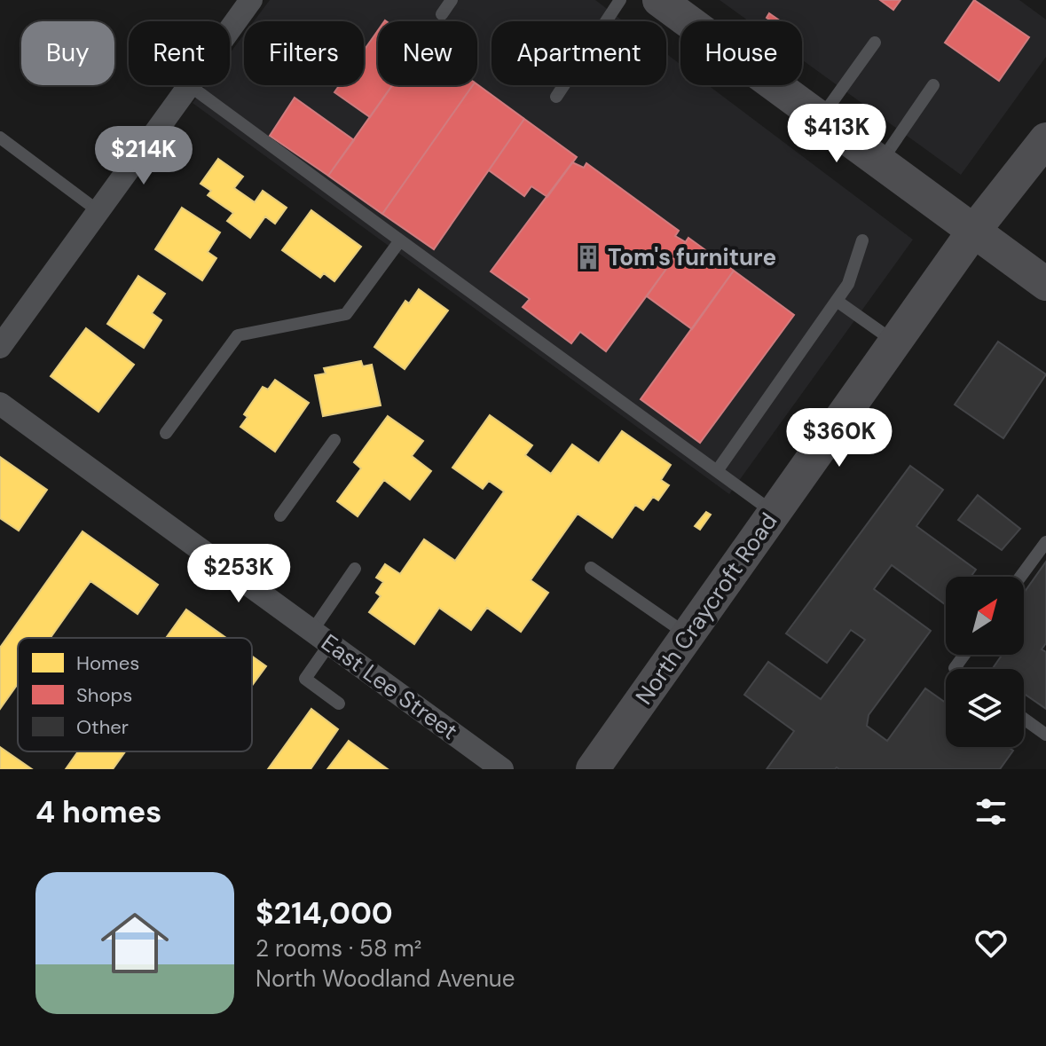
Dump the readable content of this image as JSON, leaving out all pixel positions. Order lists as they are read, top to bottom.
{
  "streets": {
    "main road": ["North Craycroft Road"],
    "street": ["East Lee Street"]
  },
  "places": {
    "building": ["Tom's furniture"]
  },
  "legend": ["Homes", "Shops", "Other"],
  "north": "top right",
  "page": {
    "chip": [
      "Buy",
      "Rent",
      "Filters",
      "New",
      "Apartment",
      "House"
    ],
    "price": [
      "$413K",
      "$214K",
      "$360K",
      "$253K"
    ],
    "heading": "4 homes",
    "list": [
      {
        "name": "$214,000",
        "note": "2 rooms · 58 m² · North Woodland Avenue"
      }
    ]
  }
}
